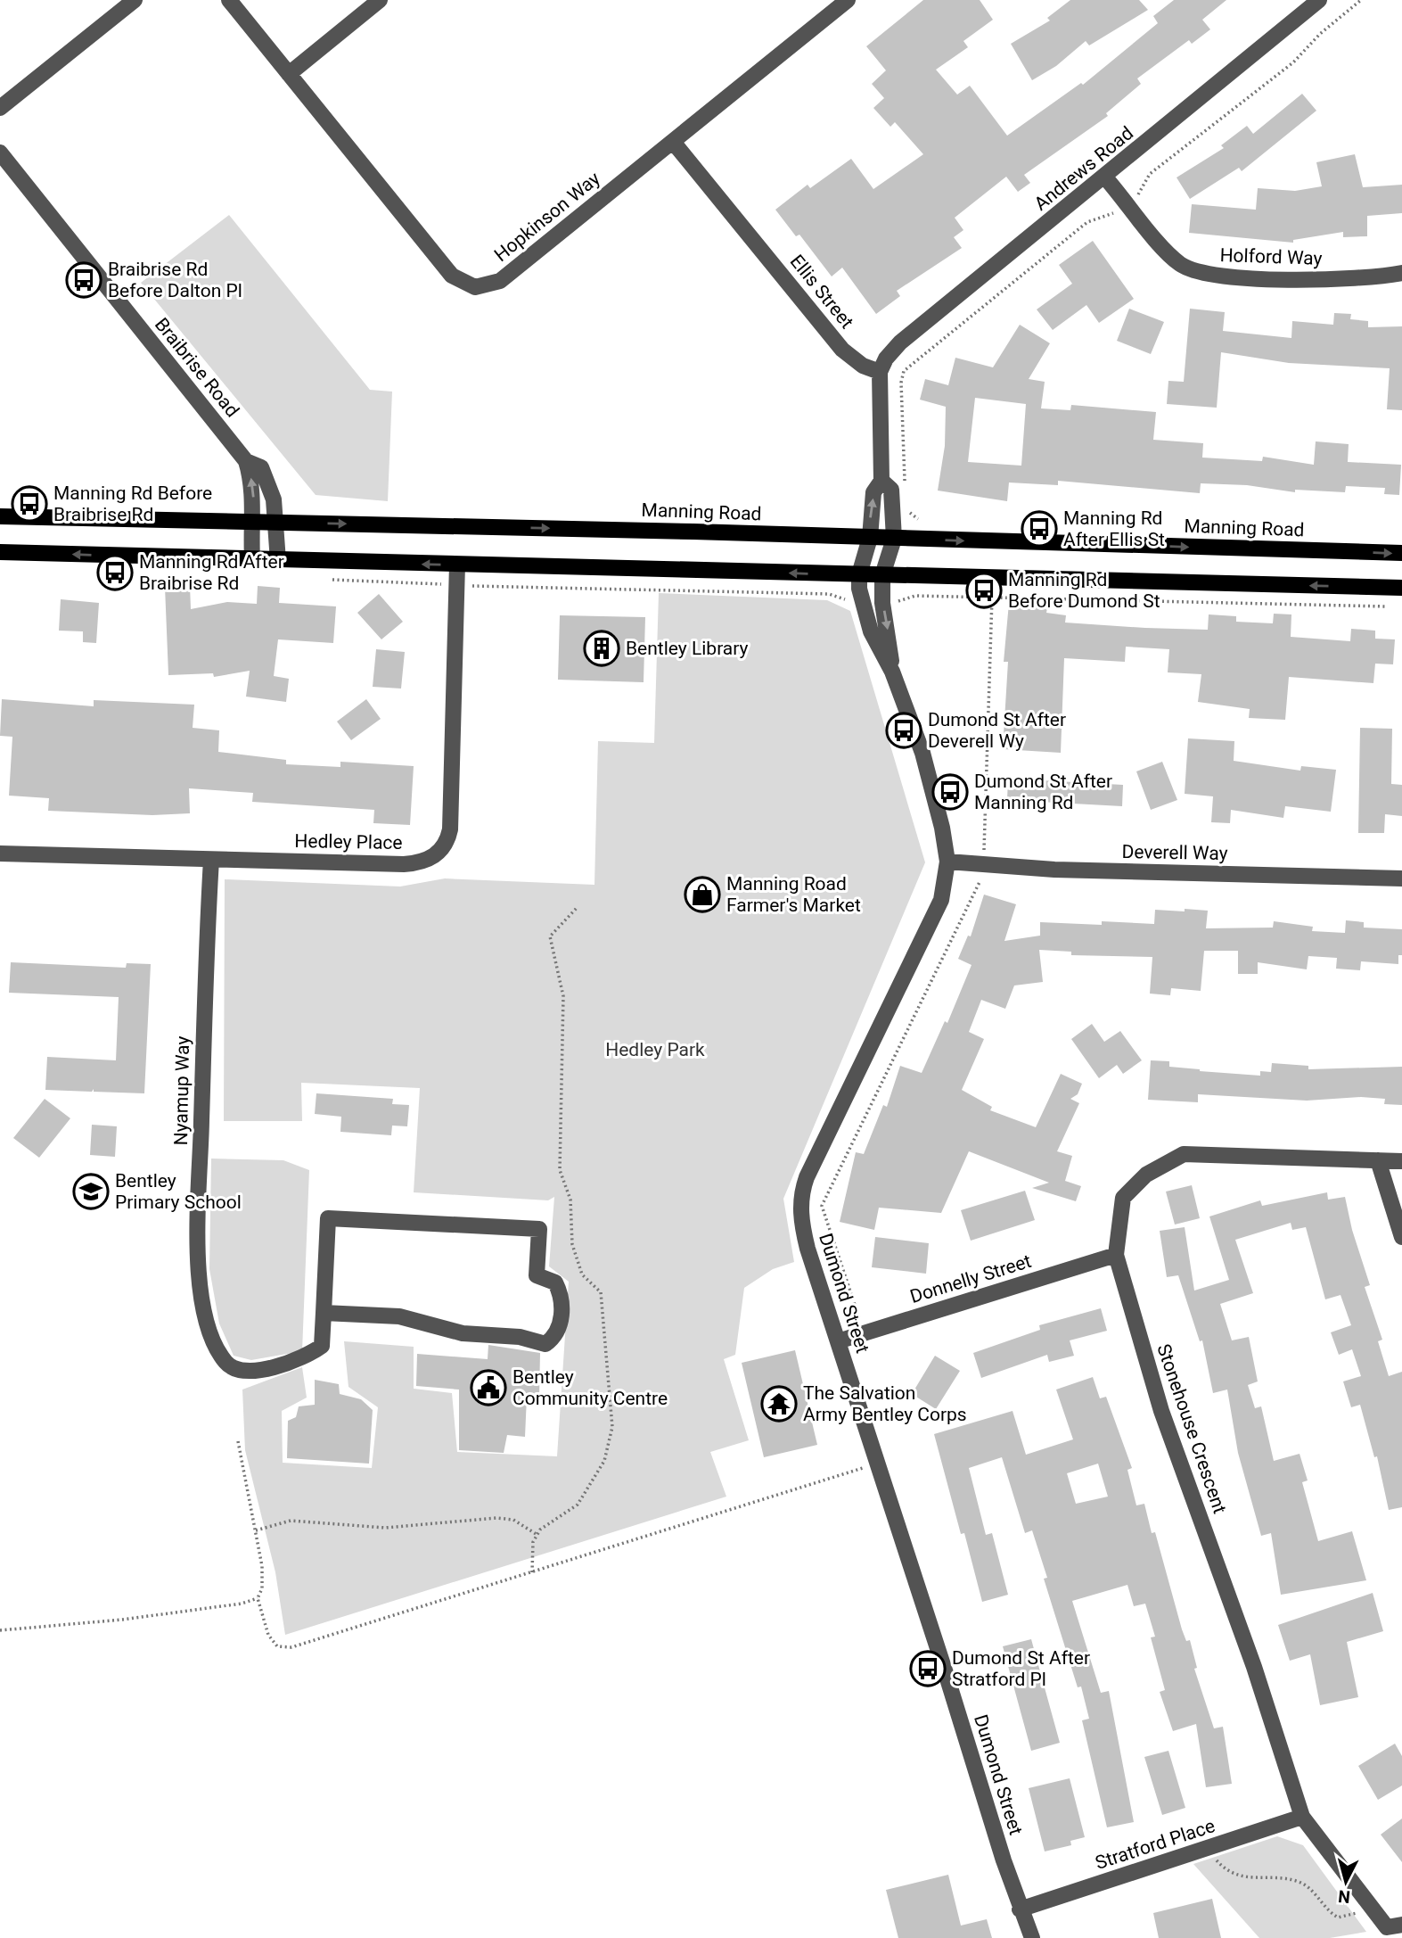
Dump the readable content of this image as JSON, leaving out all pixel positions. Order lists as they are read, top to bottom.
{
  "streets": {
    "main road": ["Manning Road"],
    "street": [
      "Andrews Road",
      "Hopkinson Way",
      "Holford Way",
      "Ellis Street",
      "Braibrise Road",
      "Hedley Place",
      "Deverell Way",
      "Nyamup Way",
      "Donnelly Street",
      "Dumond Street",
      "Stonehouse Crescent",
      "Stratford Place"
    ]
  },
  "crossings": [
    ["Andrews Road", "Holford Way"],
    ["Andrews Road", "Ellis Street"],
    ["Hopkinson Way", "Ellis Street"],
    ["Braibrise Road", "Manning Road"],
    ["Manning Road", "Dumond Street"],
    ["Hedley Place", "Nyamup Way"],
    ["Deverell Way", "Dumond Street"],
    ["Donnelly Street", "Dumond Street"],
    ["Donnelly Street", "Stonehouse Crescent"],
    ["Dumond Street", "Stratford Place"],
    ["Stonehouse Crescent", "Stratford Place"]
  ],
  "parks": ["Hedley Park"],
  "places": {
    "bus stop": [
      "Braibrise Rd Before Dalton Pl",
      "Manning Rd Before Braibrise Rd",
      "Manning Rd After Ellis St",
      "Manning Rd After Braibrise Rd",
      "Manning Rd Before Dumond St",
      "Dumond St After Deverell Wy",
      "Dumond St After Manning Rd",
      "Dumond St After Stratford Pl"
    ],
    "building": ["Bentley Library"],
    "shop": ["Manning Road Farmer's Market"],
    "school or university": ["Bentley Primary School"],
    "public building": ["Bentley Community Centre"],
    "temple": ["The Salvation Army Bentley Corps"]
  },
  "north": "bottom"
}
